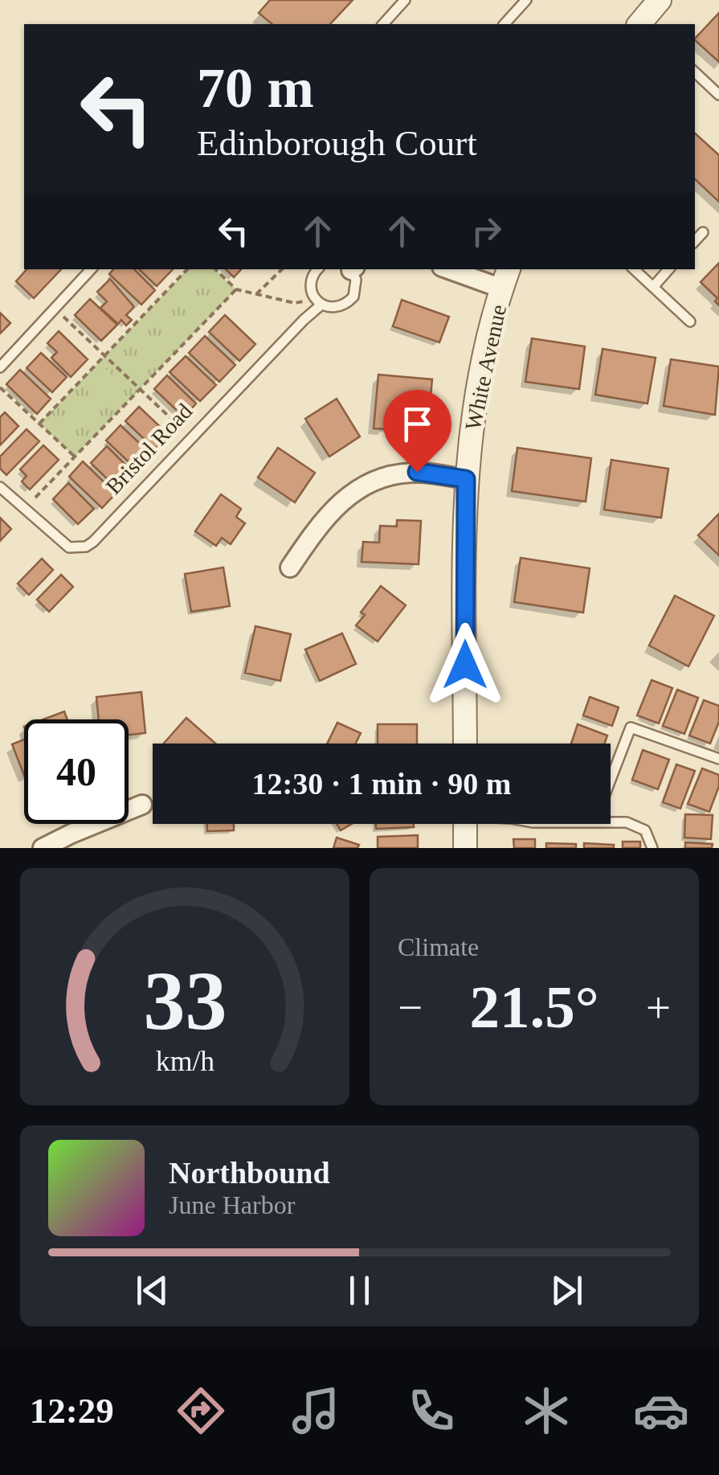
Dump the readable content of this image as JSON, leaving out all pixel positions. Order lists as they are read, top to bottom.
{
  "streets": {
    "street": ["White Avenue"],
    "lane": ["Bristol Road"]
  },
  "page": {
    "turn": ["70 m", "Edinborough Court"],
    "limit": "40",
    "trip": "12:30 · 1 min · 90 m",
    "tile": "Climate",
    "heat": ["−", "21.5°", "+"],
    "song": ["Northbound", "June Harbor"],
    "tabs": "12:29",
    "gauge": ["33", "km/h"]
  }
}
